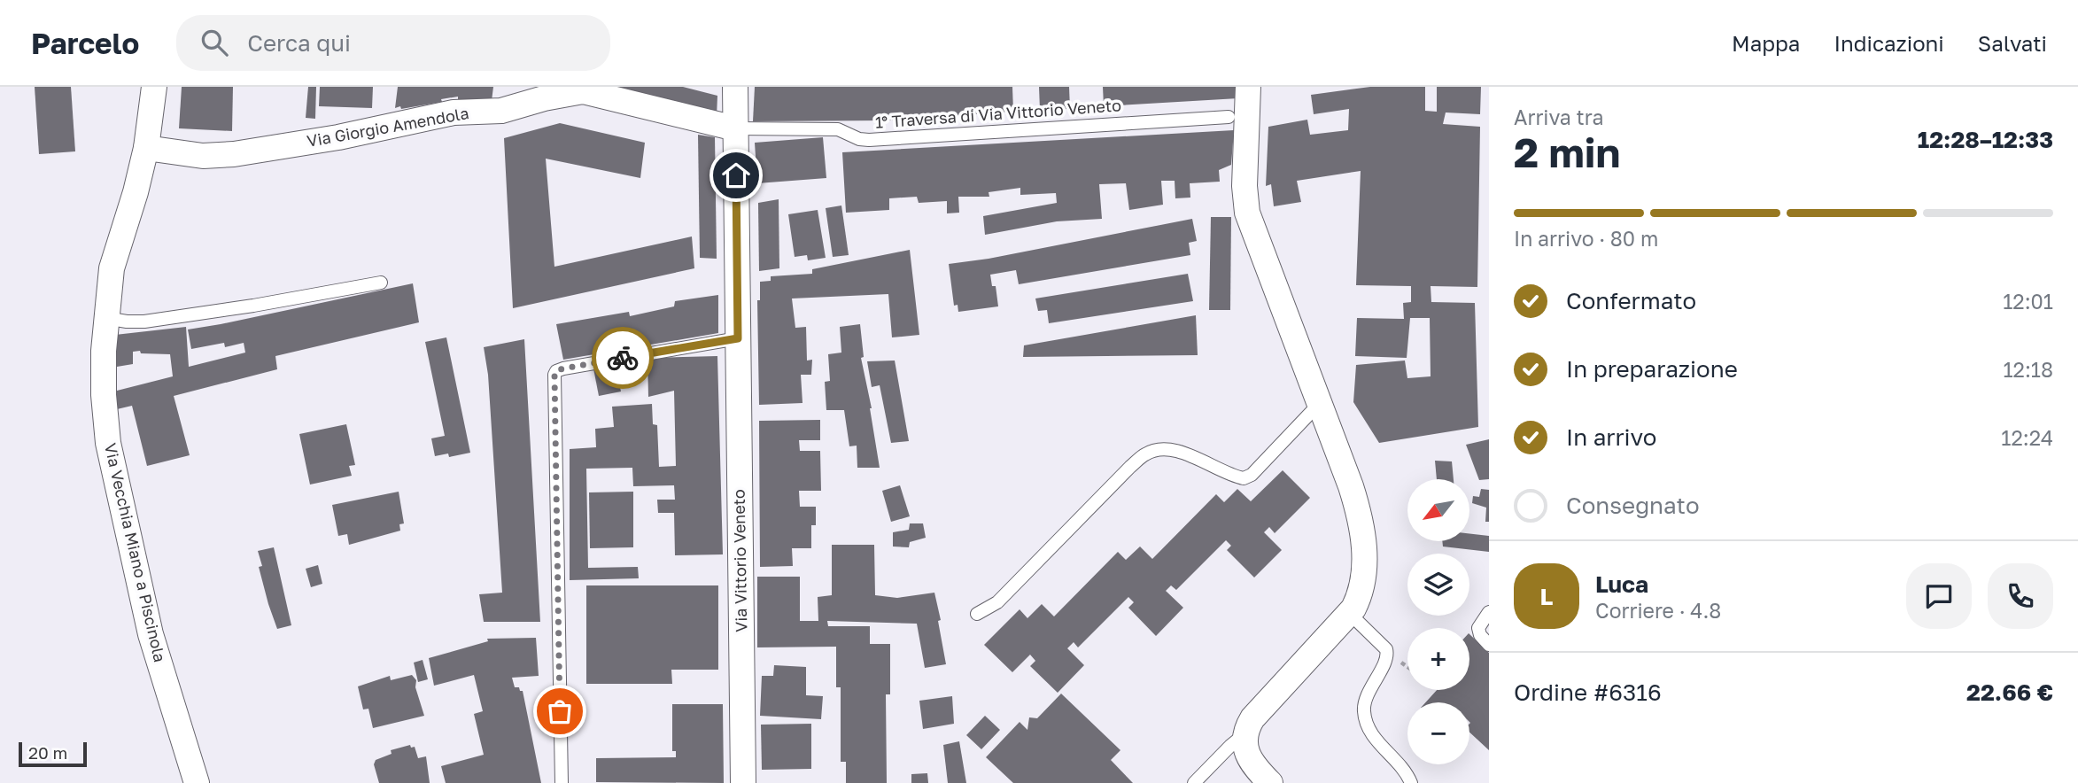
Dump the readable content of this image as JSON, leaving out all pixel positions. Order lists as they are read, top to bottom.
{
  "streets": {
    "street": ["Via Giorgio Amendola", "Via Vecchia Miano a Piscinola", "Via Vittorio Veneto"],
    "lane": ["1° Traversa di Via Vittorio Veneto"]
  },
  "crossings": [
    ["1° Traversa di Via Vittorio Veneto", "Via Giorgio Amendola"],
    ["1° Traversa di Via Vittorio Veneto", "Via Vittorio Veneto"],
    ["Via Giorgio Amendola", "Via Vecchia Miano a Piscinola"],
    ["Via Giorgio Amendola", "Via Vittorio Veneto"]
  ],
  "scale_bar": "20 m",
  "north": "bottom left",
  "page": {
    "header": "Parcelo",
    "search": "Cerca qui",
    "nav": ["Mappa", "Indicazioni", "Salvati"],
    "heading": ["2 min", "Arriva tra", "12:28–12:33"],
    "panel": [
      "Luca",
      "Corriere · 4.8",
      "Ordine #6316",
      "22.66 €"
    ],
    "bar": "In arrivo · 80 m",
    "list": [
      ["Confermato", "12:01"],
      ["In preparazione", "12:18"],
      ["In arrivo", "12:24"],
      "Consegnato"
    ],
    "map_buttons": ["+", "−"],
    "round": "L",
    "scale": "20 m"
  }
}
